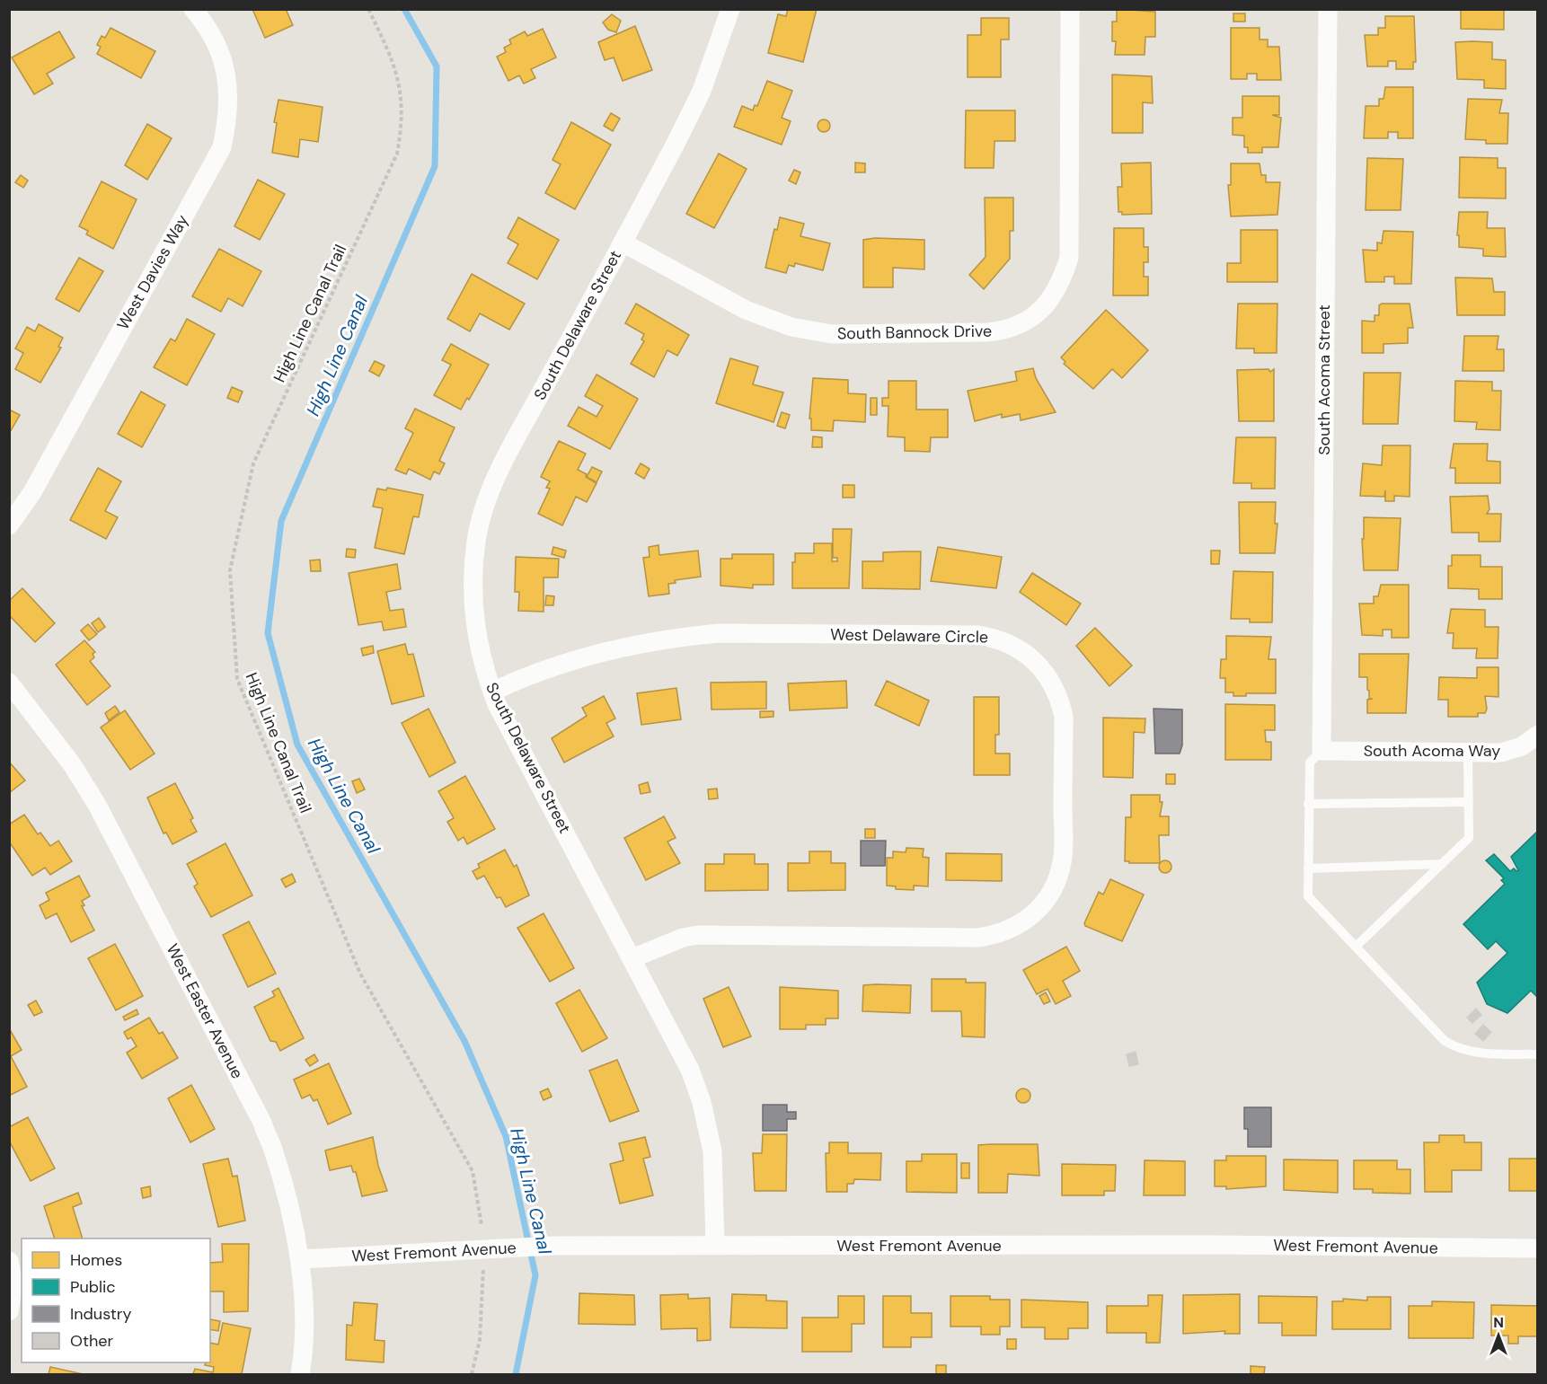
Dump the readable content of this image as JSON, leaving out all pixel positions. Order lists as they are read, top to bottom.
{
  "streets": {
    "street": [
      "West Davies Way",
      "South Delaware Street",
      "South Bannock Drive",
      "South Acoma Street",
      "West Delaware Circle",
      "South Acoma Way",
      "West Easter Avenue",
      "West Fremont Avenue"
    ],
    "path": ["High Line Canal Trail"]
  },
  "crossings": [
    ["South Delaware Street", "South Bannock Drive"],
    ["South Delaware Street", "West Delaware Circle"],
    ["South Delaware Street", "West Fremont Avenue"],
    ["South Acoma Street", "South Acoma Way"],
    ["West Easter Avenue", "West Fremont Avenue"]
  ],
  "water": ["High Line Canal"],
  "legend": [
    "Homes",
    "Public",
    "Industry",
    "Other"
  ],
  "north": "top"
}
